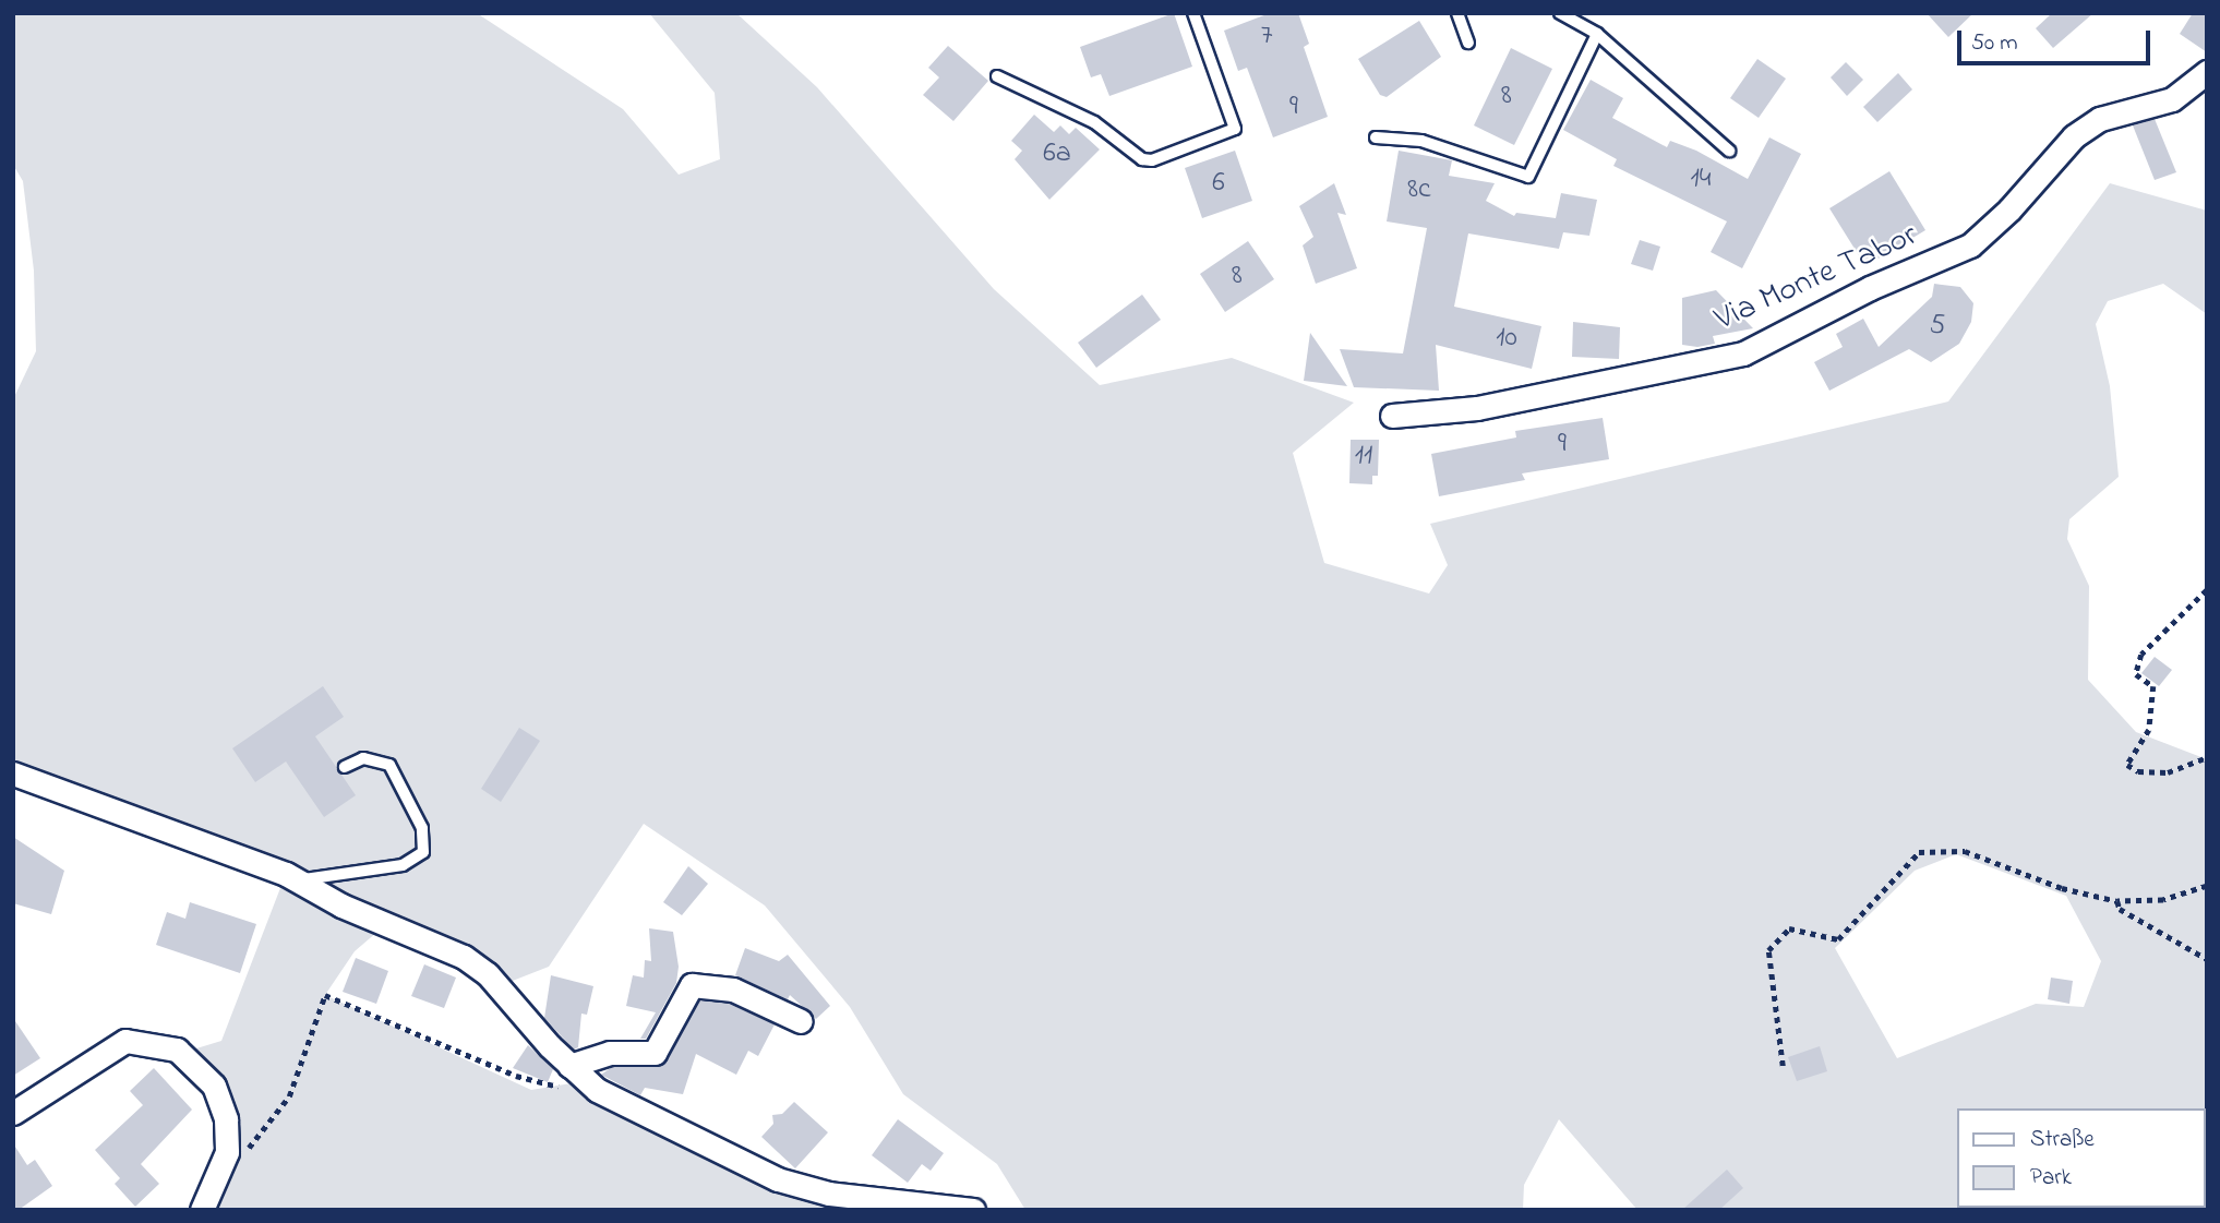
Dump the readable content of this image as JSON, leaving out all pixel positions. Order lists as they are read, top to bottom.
{
  "streets": {
    "street": ["Via Monte Tabor"]
  },
  "house_numbers": [
    "7",
    "8",
    "9",
    "6a",
    "14",
    "6",
    "8c",
    "8",
    "5",
    "10",
    "9",
    "11"
  ],
  "legend": ["Straße", "Park"],
  "scale_bar": "50 m"
}
